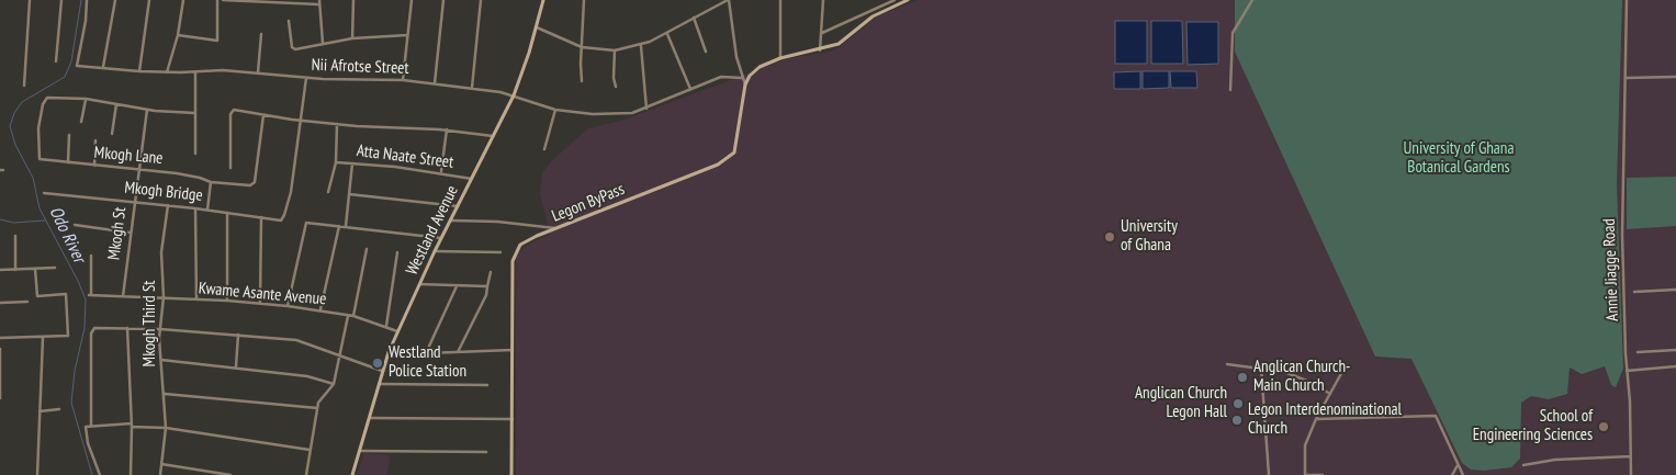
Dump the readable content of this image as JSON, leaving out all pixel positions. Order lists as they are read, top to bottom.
{
  "streets": {
    "street": [
      "Nii Afrotse Street",
      "Mkogh Lane",
      "Atta Naate Street",
      "Mkogh Bridge",
      "Legon ByPass",
      "Westland Avenue",
      "Mkogh St",
      "Annie Jiagge Road",
      "Kwame Asante Avenue",
      "Mkogh Third St"
    ]
  },
  "crossings": [
    ["Nii Afrotse Street", "Westland Avenue"],
    ["Mkogh Lane", "Mkogh St"],
    ["Atta Naate Street", "Westland Avenue"],
    ["Mkogh Bridge", "Mkogh St"],
    ["Mkogh Bridge", "Mkogh Third St"],
    ["Westland Avenue", "Kwame Asante Avenue"],
    ["Mkogh St", "Kwame Asante Avenue"],
    ["Kwame Asante Avenue", "Mkogh Third St"]
  ],
  "water": ["Odo River"],
  "parks": ["University of Ghana Botanical Gardens"],
  "places": [
    "University of Ghana",
    "Westland Police Station",
    "Anglican Church- Main Church",
    "Anglican Church Legon Hall",
    "Legon Interdenominational Church",
    "School of Engineering Sciences"
  ]
}
